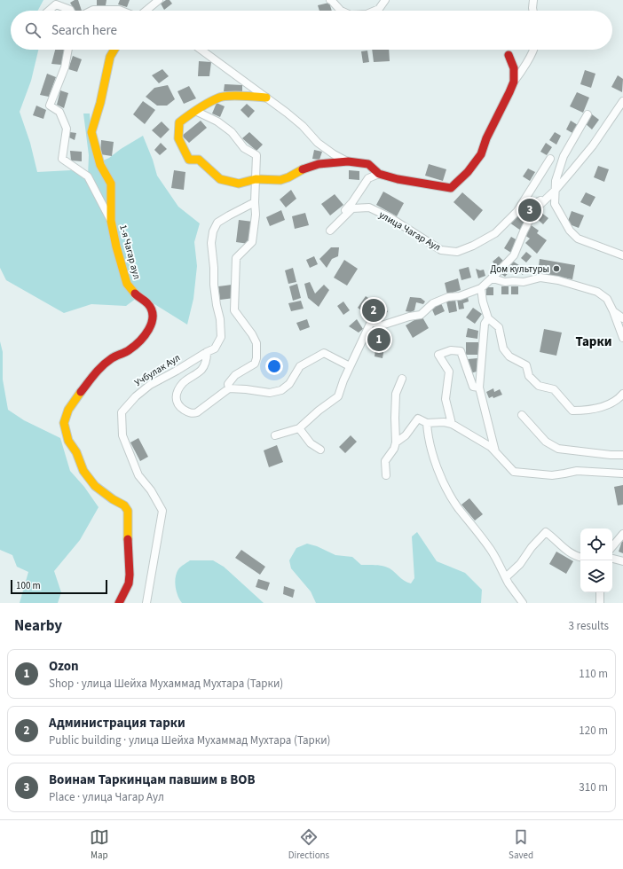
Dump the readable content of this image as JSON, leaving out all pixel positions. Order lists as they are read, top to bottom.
{
  "streets": {
    "street": ["улица Чагар Аул", "1-я Чагар аул", "Учбулак Аул"]
  },
  "districts": ["Тарки"],
  "places": ["Дом культуры"],
  "scale_bar": "100 m",
  "page": {
    "search": "Search here",
    "pins": ["3", "2", "1"],
    "scale": "100 m",
    "heading": ["Nearby", "3 results"],
    "list": [
      {
        "mark": "1",
        "name": "Ozon",
        "note": "Shop · улица Шейха Мухаммад Мухтара (Тарки)",
        "value": "110 m"
      },
      {
        "mark": "2",
        "name": "Администрация тарки",
        "note": "Public building · улица Шейха Мухаммад Мухтара (Тарки)",
        "value": "120 m"
      },
      {
        "mark": "3",
        "name": "Воинам Таркинцам павшим в ВОВ",
        "note": "Place · улица Чагар Аул",
        "value": "310 m"
      }
    ],
    "nav": ["Map", "Directions", "Saved"]
  }
}
